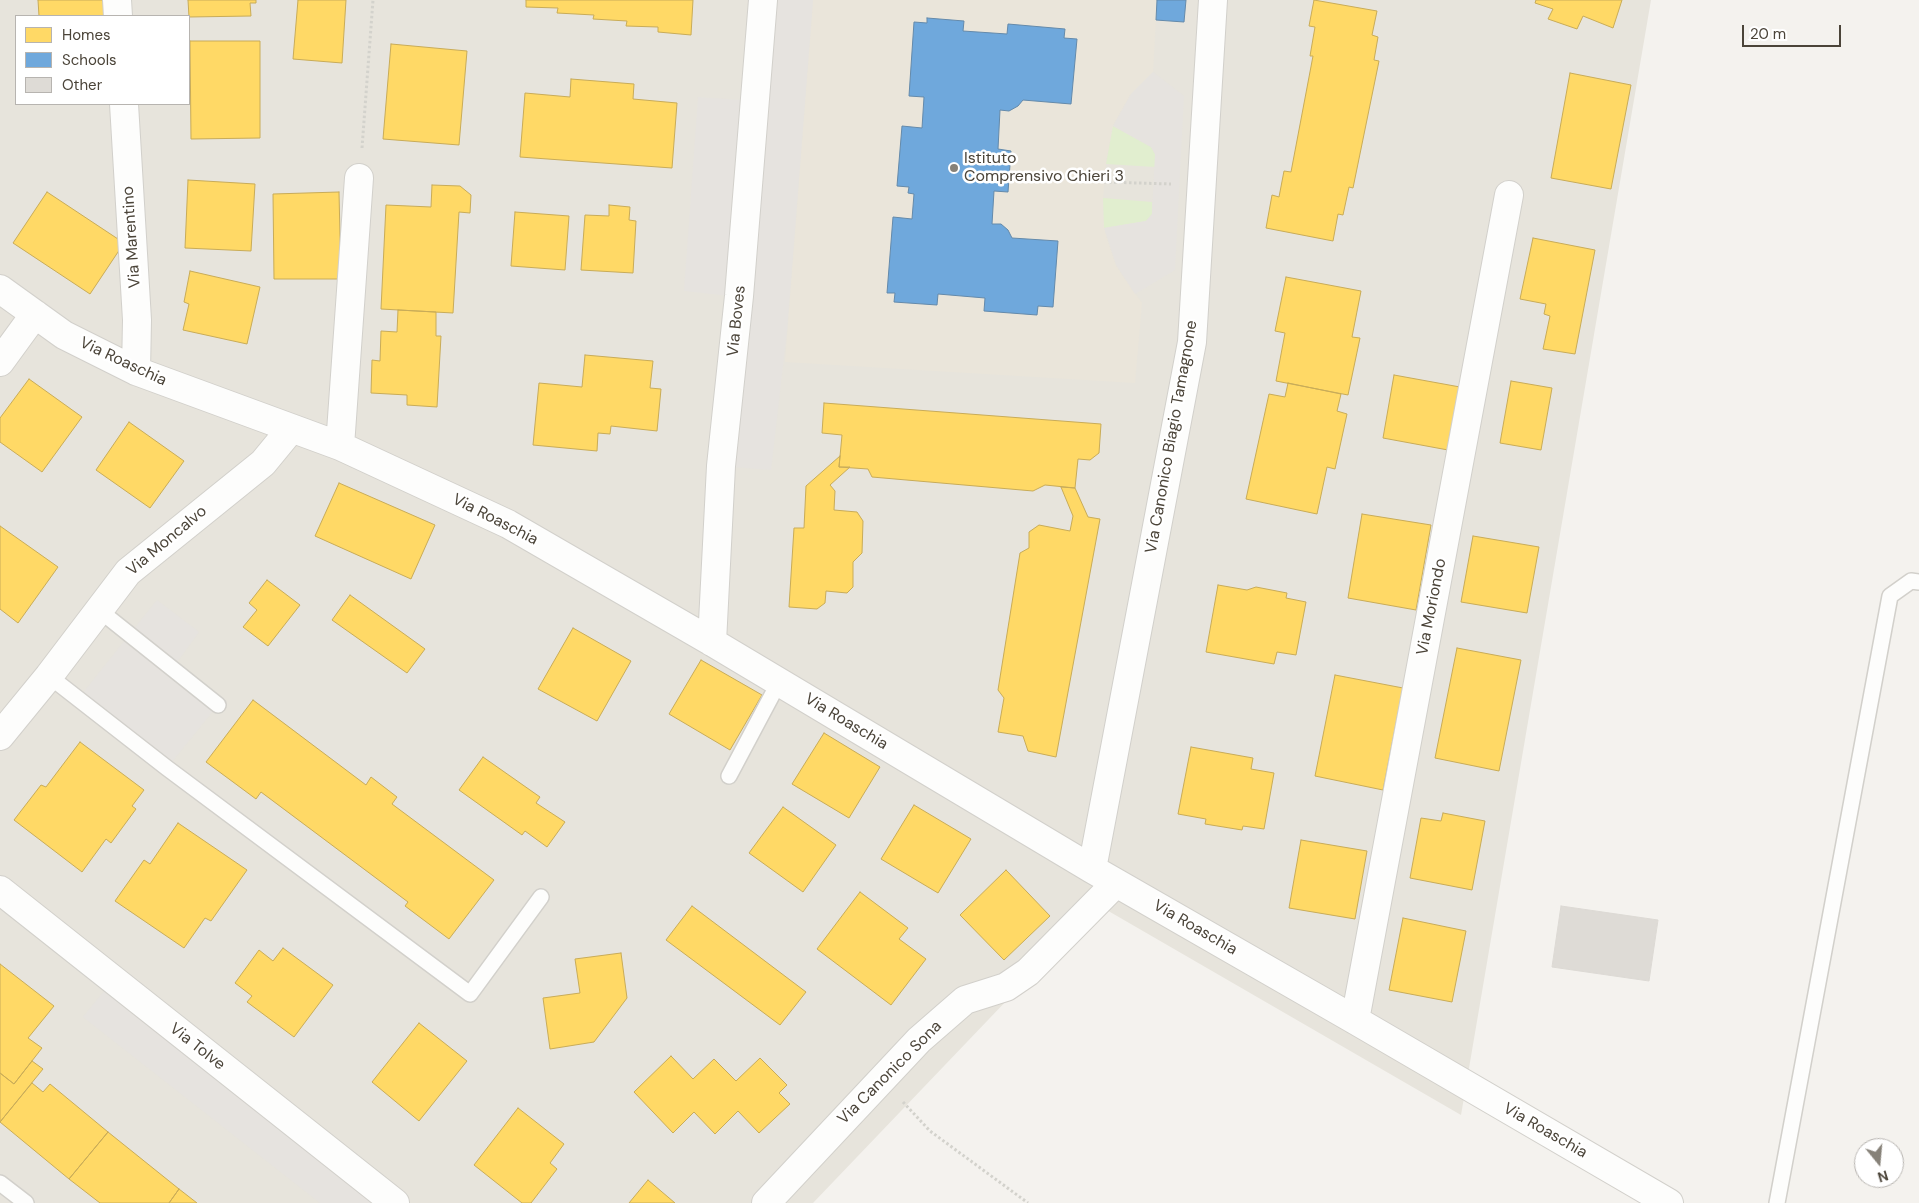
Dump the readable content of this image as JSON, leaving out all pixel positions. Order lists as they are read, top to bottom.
{
  "streets": {
    "street": [
      "Via Marentino",
      "Via Boves",
      "Via Roaschia",
      "Via Canonico Biagio Tamagnone",
      "Via Moncalvo",
      "Via Moriondo",
      "Via Tolve",
      "Via Canonico Sona"
    ]
  },
  "crossings": [
    ["Via Marentino", "Via Roaschia"],
    ["Via Boves", "Via Roaschia"],
    ["Via Roaschia", "Via Canonico Biagio Tamagnone"],
    ["Via Roaschia", "Via Moncalvo"],
    ["Via Roaschia", "Via Moriondo"],
    ["Via Roaschia", "Via Canonico Sona"]
  ],
  "places": ["Istituto Comprensivo Chieri 3"],
  "legend": ["Homes", "Schools", "Other"],
  "scale_bar": "20 m",
  "north": "bottom"
}
